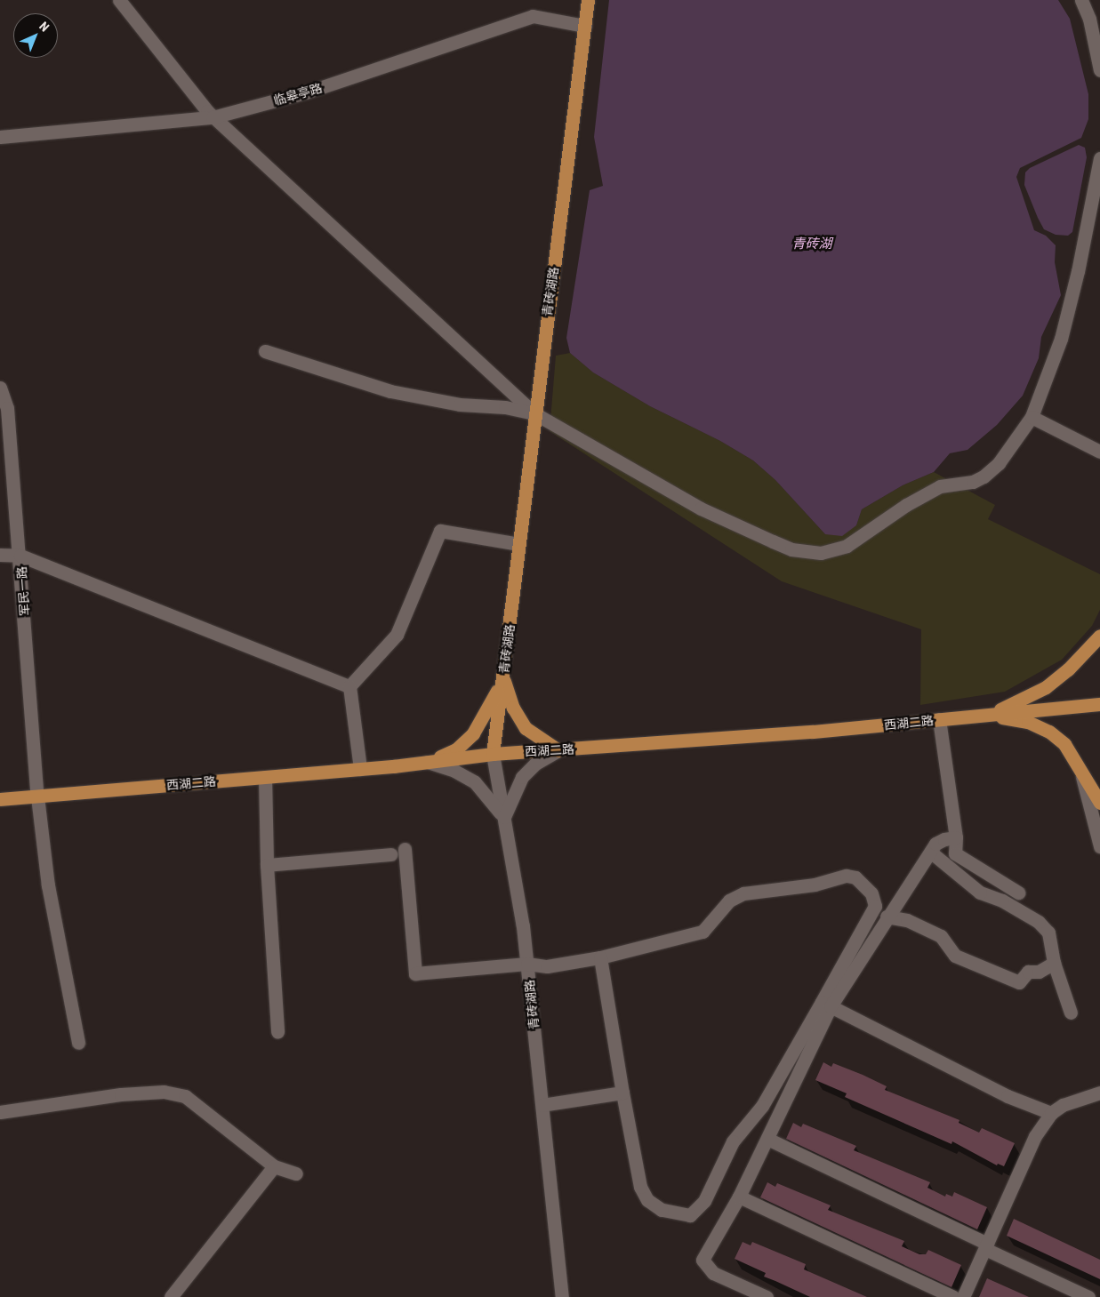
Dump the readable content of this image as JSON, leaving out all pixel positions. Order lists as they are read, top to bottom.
{
  "streets": {
    "main road": ["青砖湖路", "西湖二路"],
    "street": ["临皋亭路", "军民一路"]
  },
  "crossings": [
    ["临皋亭路", "青砖湖路"],
    ["青砖湖路", "西湖二路"],
    ["军民一路", "西湖二路"]
  ],
  "water": ["青砖湖"],
  "north": "top right"
}
